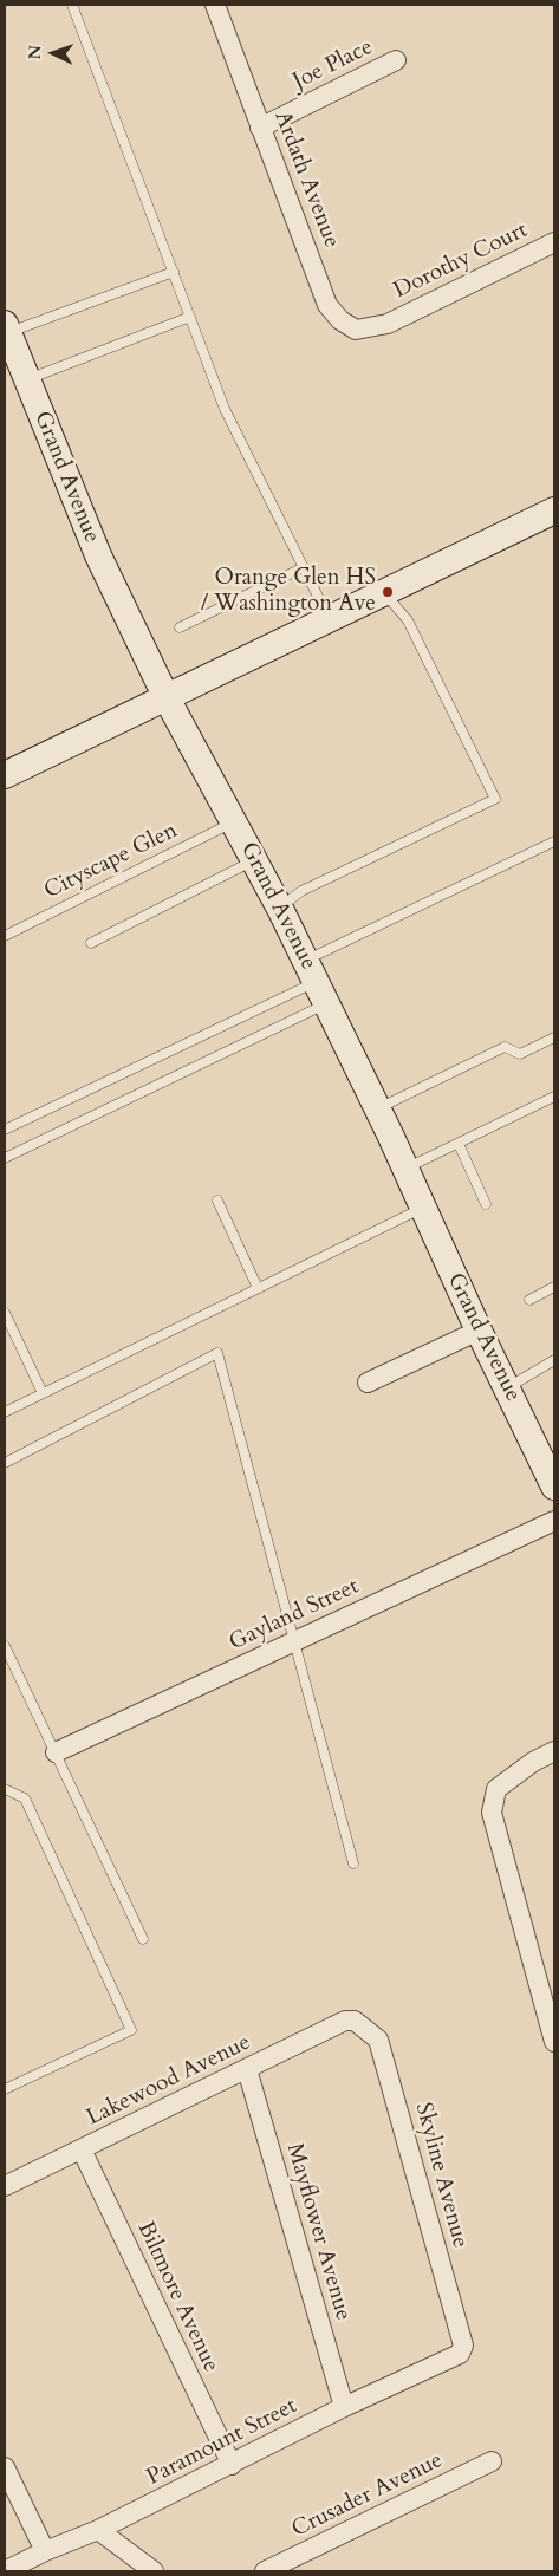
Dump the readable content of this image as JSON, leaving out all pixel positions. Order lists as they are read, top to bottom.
{
  "streets": {
    "main road": ["Grand Avenue"],
    "street": [
      "Joe Place",
      "Ardath Avenue",
      "Dorothy Court",
      "Gayland Street",
      "Lakewood Avenue",
      "Skyline Avenue",
      "Mayflower Avenue",
      "Biltmore Avenue",
      "Paramount Street",
      "Crusader Avenue"
    ],
    "lane": ["Cityscape Glen"]
  },
  "crossings": [
    ["Joe Place", "Ardath Avenue"],
    ["Ardath Avenue", "Dorothy Court"],
    ["Grand Avenue", "Cityscape Glen"],
    ["Lakewood Avenue", "Skyline Avenue"],
    ["Lakewood Avenue", "Mayflower Avenue"],
    ["Lakewood Avenue", "Biltmore Avenue"],
    ["Skyline Avenue", "Paramount Street"],
    ["Mayflower Avenue", "Paramount Street"],
    ["Biltmore Avenue", "Paramount Street"]
  ],
  "places": ["Orange Glen HS / Washington Ave"],
  "north": "left"
}
